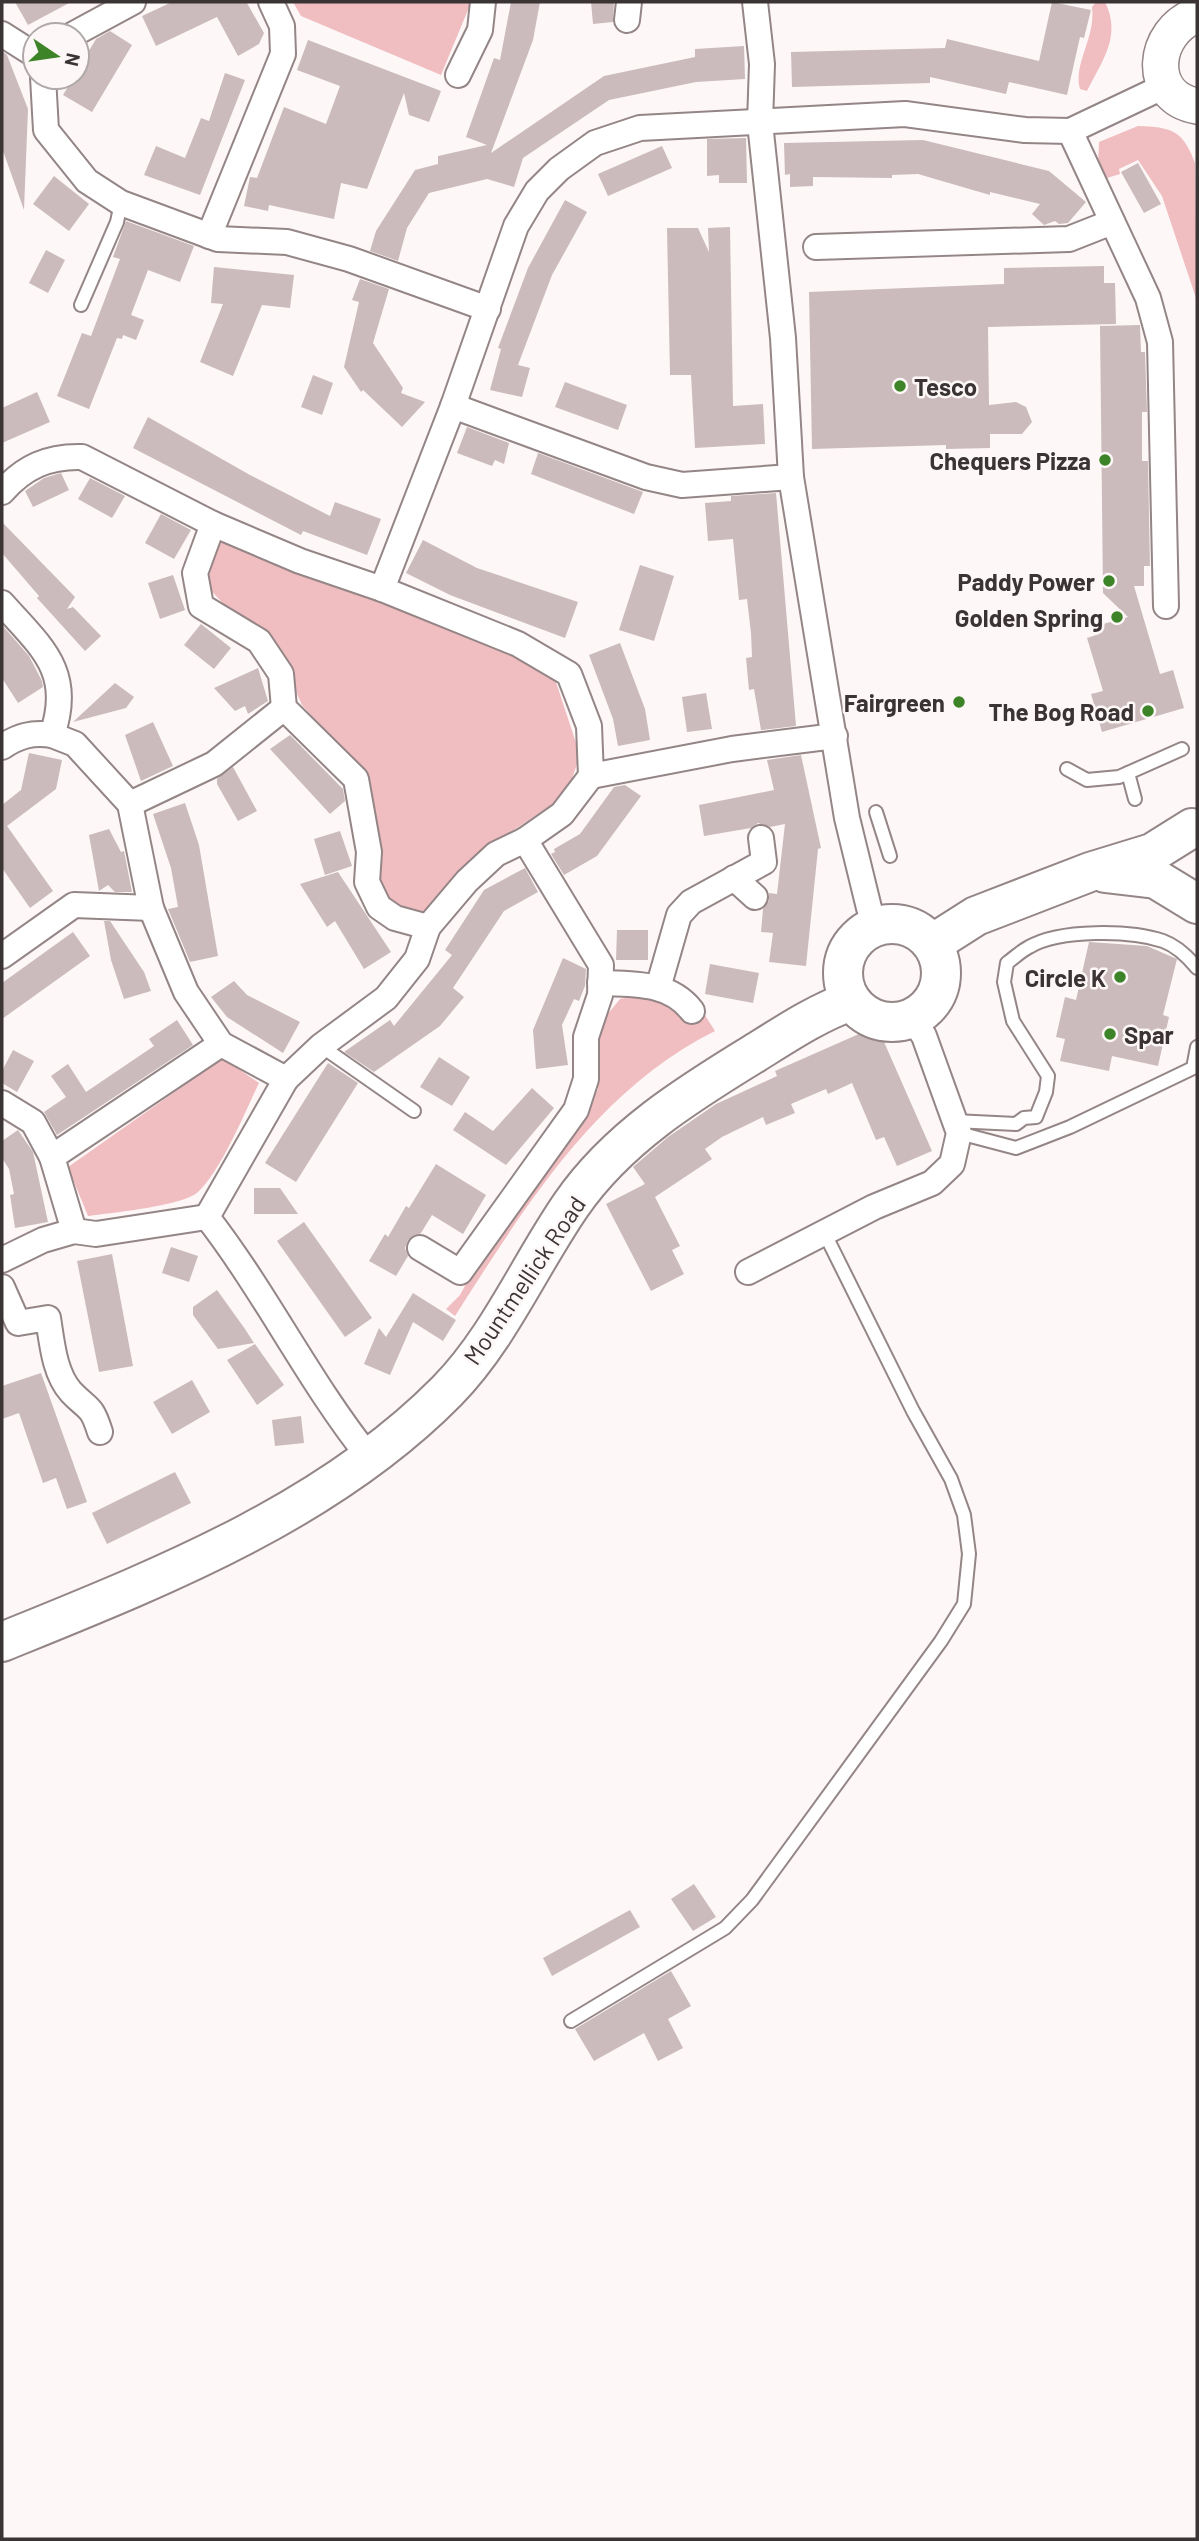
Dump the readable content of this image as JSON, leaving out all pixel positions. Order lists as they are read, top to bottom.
{
  "streets": {
    "main road": ["Mountmellick Road"]
  },
  "places": [
    "Tesco",
    "Chequers Pizza",
    "Paddy Power",
    "Golden Spring",
    "Fairgreen",
    "The Bog Road",
    "Circle K",
    "Spar"
  ],
  "north": "right"
}
